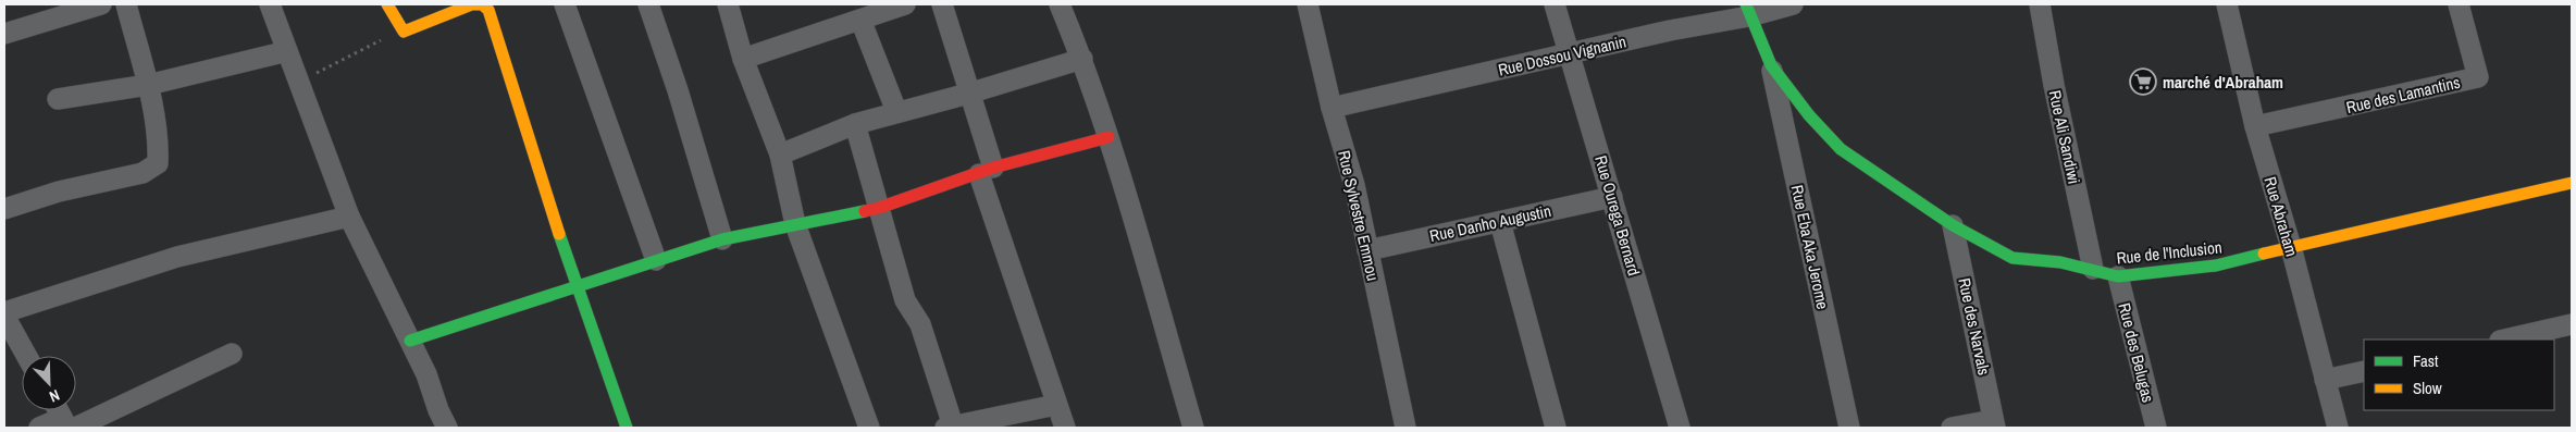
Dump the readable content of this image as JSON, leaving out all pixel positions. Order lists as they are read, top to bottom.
{
  "streets": {
    "street": [
      "Rue Dossou Vignanin",
      "Rue des Lamantins",
      "Rue Ali Sandiwi",
      "Rue Sylvestre Emmou",
      "Rue Ourega Bernard",
      "Rue Abraham",
      "Rue Danho Augustin",
      "Rue Eba Aka Jerome",
      "Rue de l'Inclusion",
      "Rue des Narvals",
      "Rue des Belugas"
    ]
  },
  "crossings": [
    ["Rue Dossou Vignanin", "Rue Sylvestre Emmou"],
    ["Rue Dossou Vignanin", "Rue Ourega Bernard"],
    ["Rue Dossou Vignanin", "Rue de l'Inclusion"],
    ["Rue des Lamantins", "Rue Abraham"],
    ["Rue Ali Sandiwi", "Rue de l'Inclusion"],
    ["Rue Sylvestre Emmou", "Rue Danho Augustin"],
    ["Rue Ourega Bernard", "Rue Danho Augustin"],
    ["Rue Abraham", "Rue de l'Inclusion"],
    ["Rue Eba Aka Jerome", "Rue de l'Inclusion"],
    ["Rue de l'Inclusion", "Rue des Narvals"],
    ["Rue de l'Inclusion", "Rue des Belugas"]
  ],
  "places": {
    "supermarket": ["marché d'Abraham"]
  },
  "legend": ["Fast", "Slow"],
  "north": "bottom right"
}
